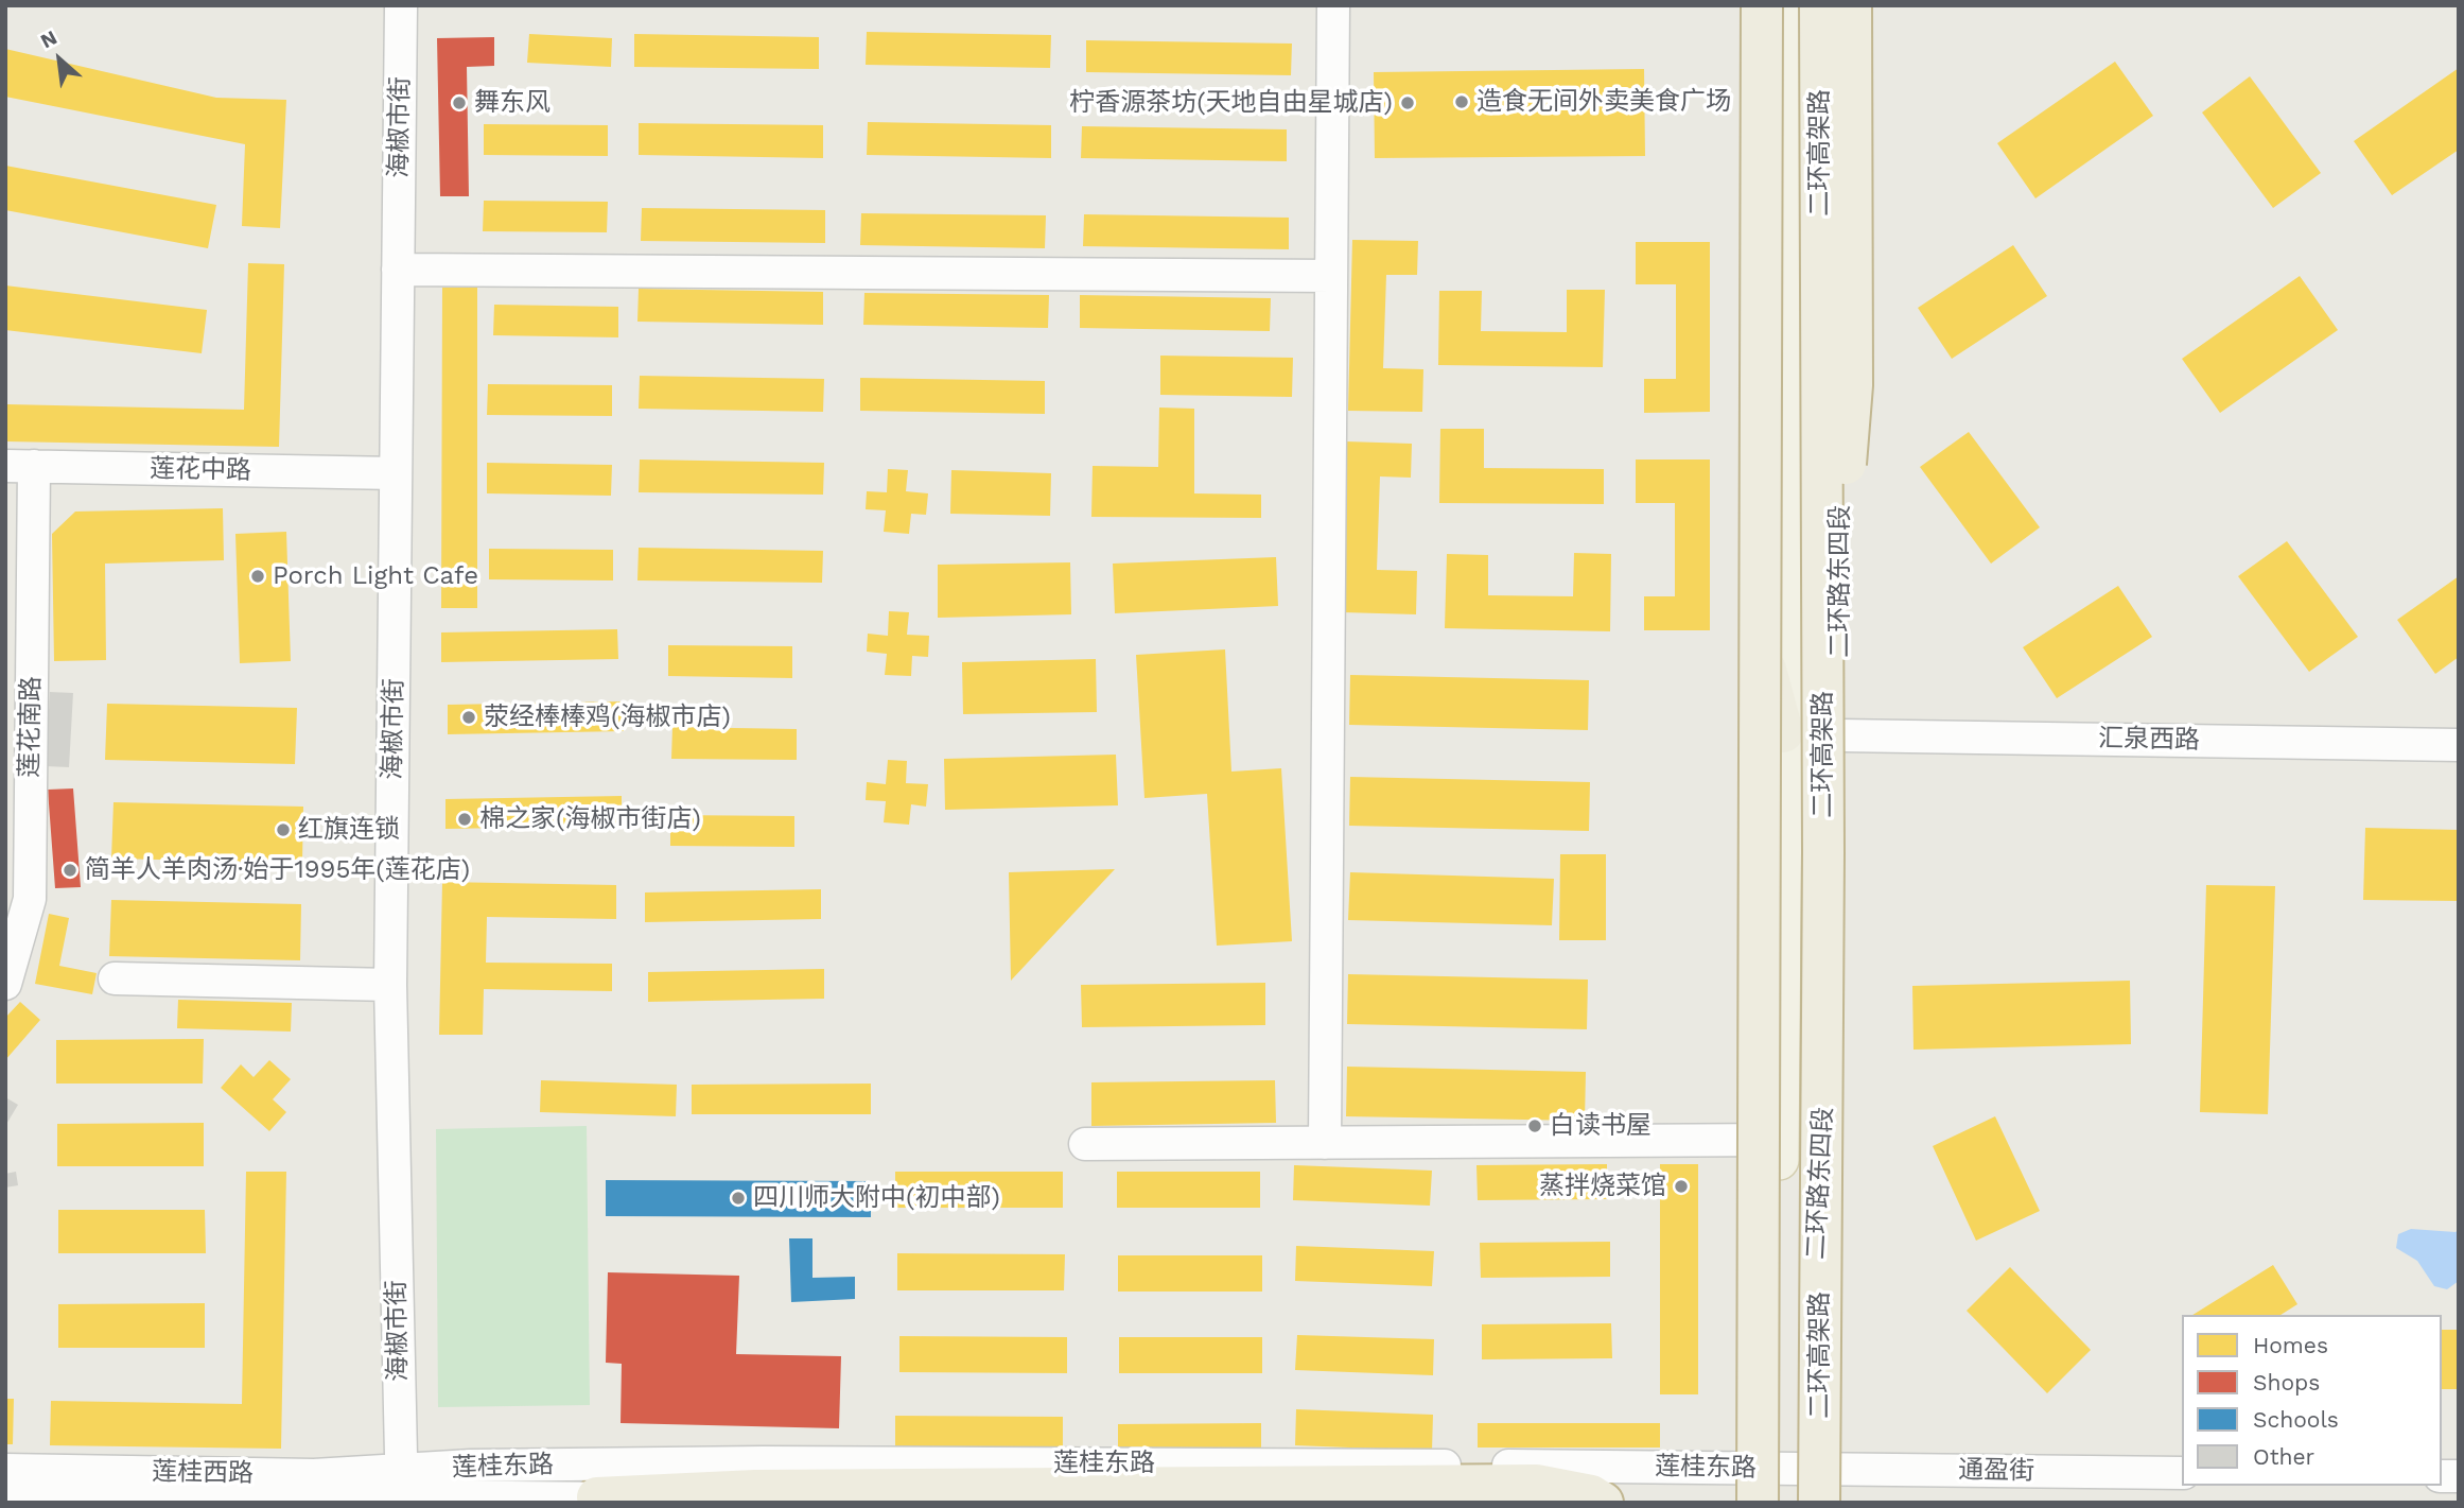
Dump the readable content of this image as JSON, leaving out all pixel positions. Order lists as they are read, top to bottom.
{
  "streets": {
    "highway": ["二环高架路"],
    "main road": ["二环路东四段"],
    "street": [
      "海椒市街",
      "莲花中路",
      "莲花南路",
      "汇泉西路",
      "莲桂东路",
      "通盈街",
      "莲桂西路"
    ]
  },
  "crossings": [
    ["海椒市街", "莲花中路"],
    ["海椒市街", "莲桂东路"],
    ["海椒市街", "莲桂西路"],
    ["二环高架路", "二环路东四段"],
    ["二环高架路", "汇泉西路"],
    ["二环高架路", "莲桂东路"],
    ["二环高架路", "通盈街"],
    ["莲花中路", "莲花南路"],
    ["二环路东四段", "汇泉西路"],
    ["二环路东四段", "莲桂东路"],
    ["二环路东四段", "通盈街"],
    ["莲桂东路", "通盈街"],
    ["莲桂东路", "莲桂西路"]
  ],
  "places": [
    "造食无间外卖美食广场",
    "舞东风",
    "柠香源茶坊(天地自由星城店)",
    "Porch Light Cafe",
    "荥经棒棒鸡(海椒市店)",
    "棉之家(海椒市街店)",
    "红旗连锁",
    "简羊人羊肉汤·始于1995年(莲花店)",
    "白读书屋",
    "蒸拌烧菜馆",
    "四川师大附中(初中部)"
  ],
  "legend": [
    "Homes",
    "Shops",
    "Schools",
    "Other"
  ],
  "north": "top left"
}
